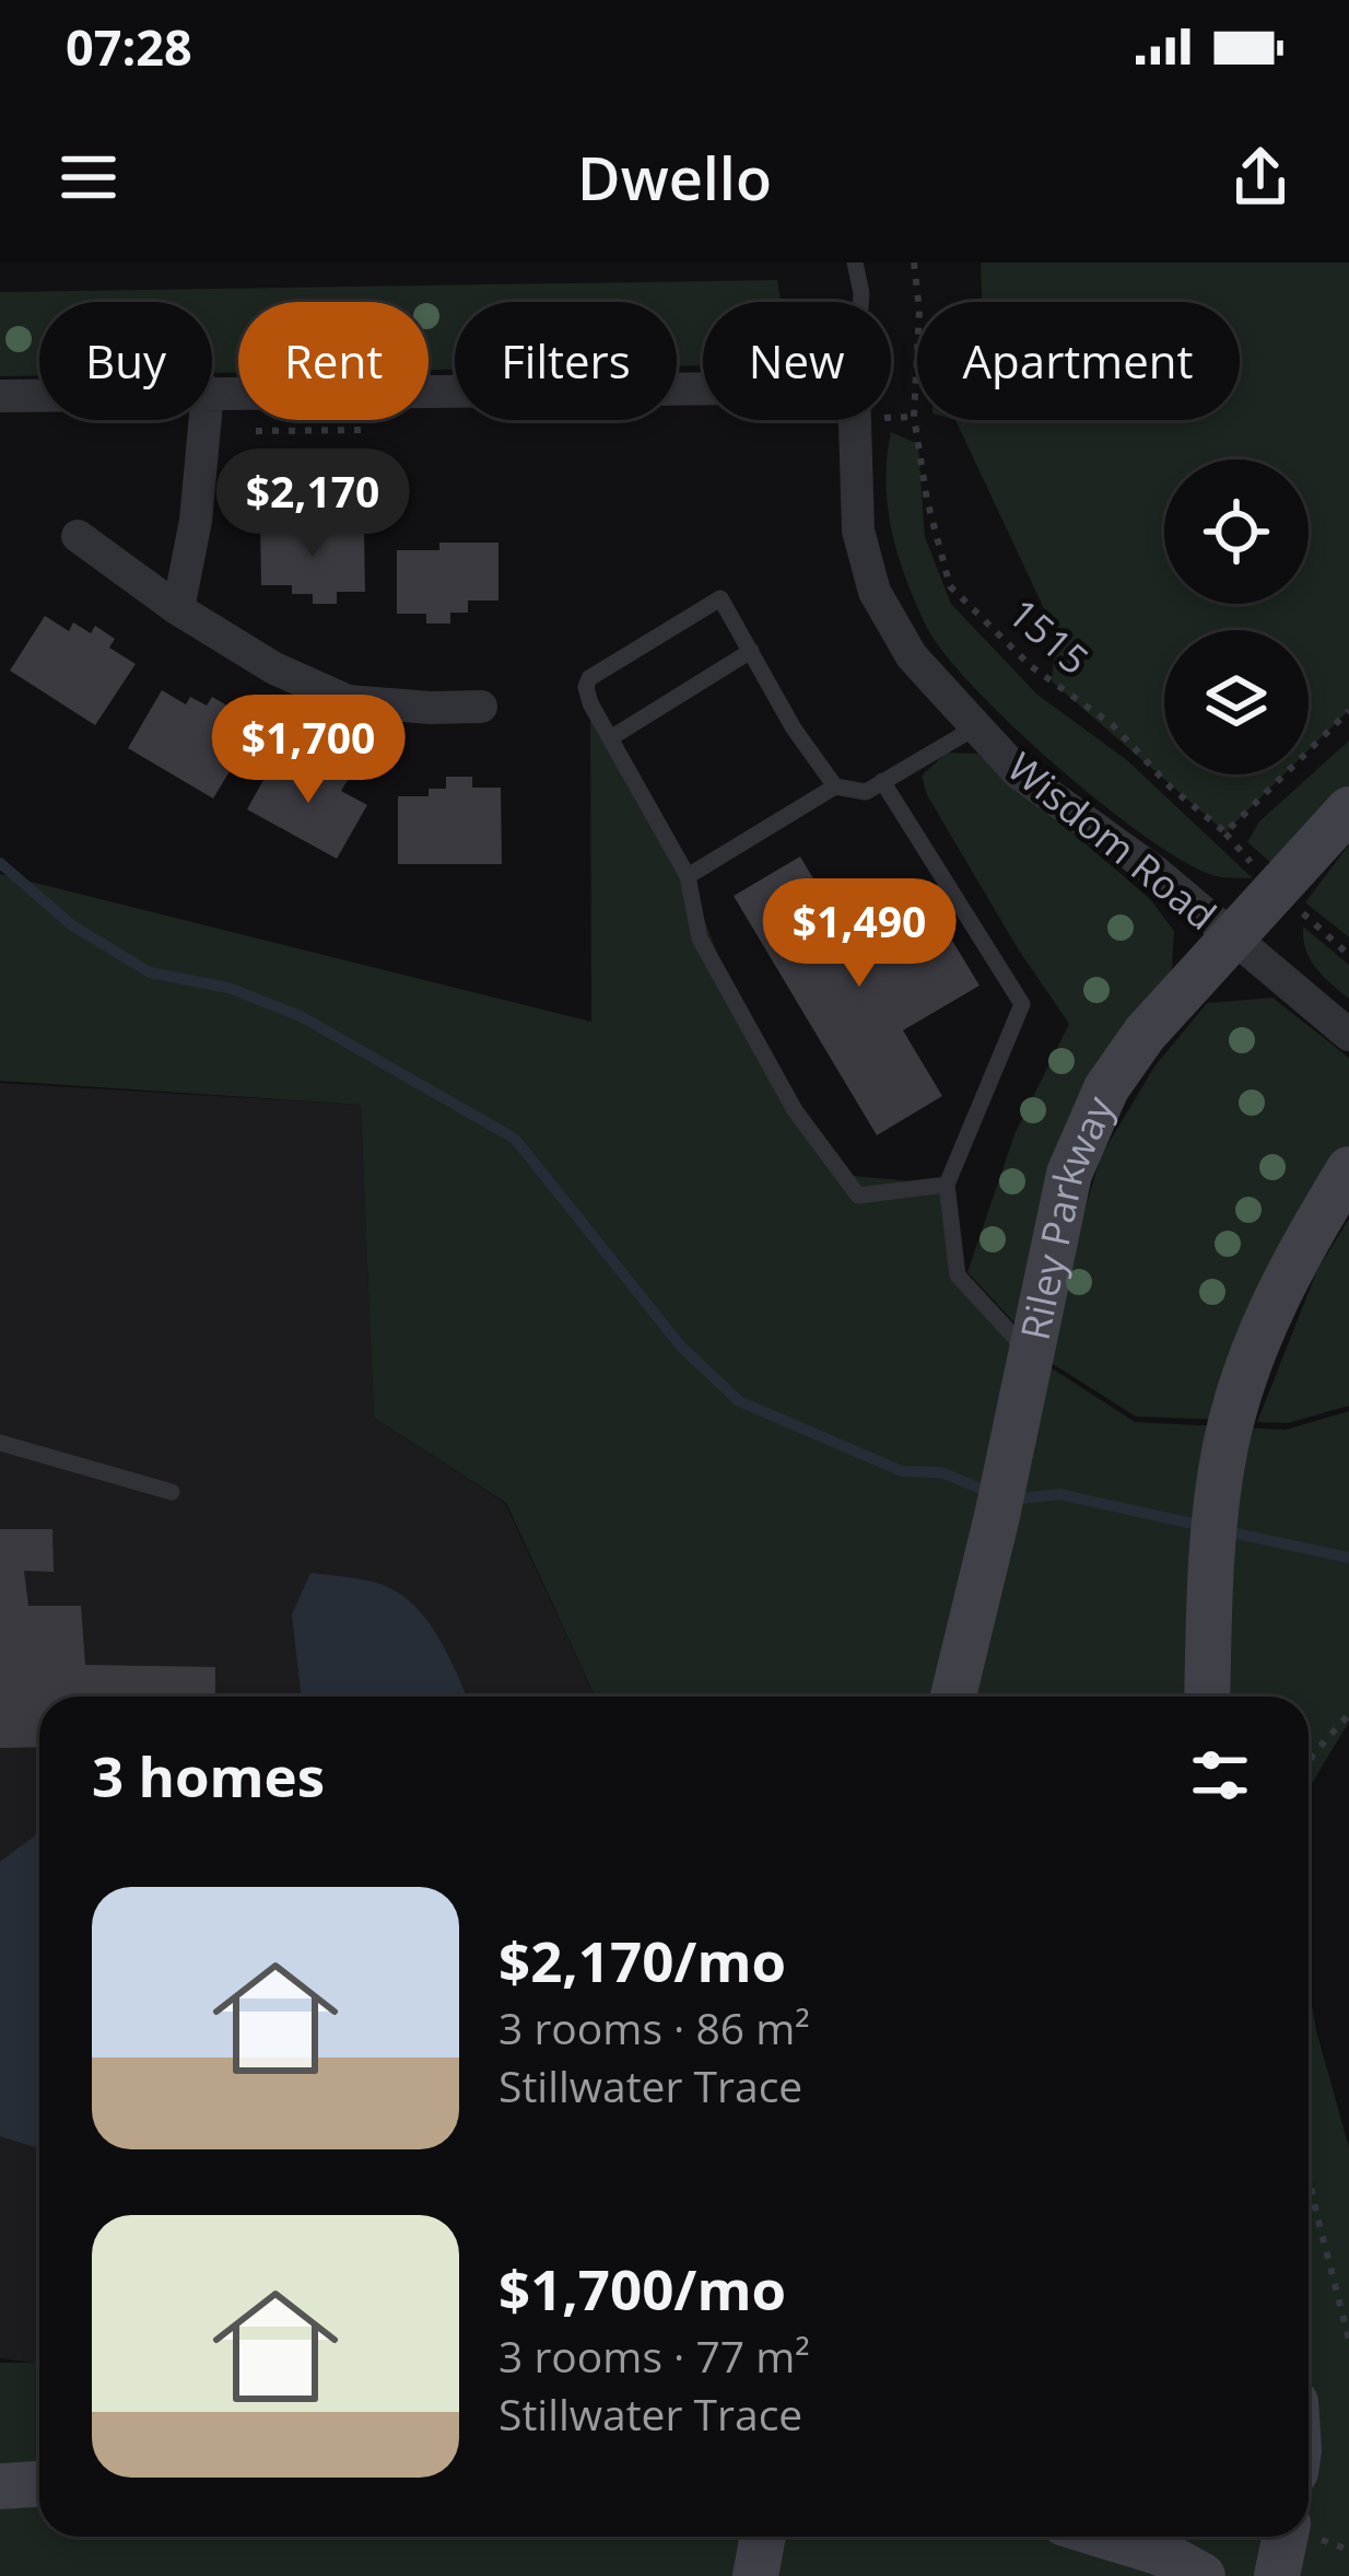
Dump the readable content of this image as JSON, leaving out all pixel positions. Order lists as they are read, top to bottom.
{
  "streets": {
    "street": ["Wisdom Road", "Riley Parkway"],
    "path": ["1515"]
  },
  "crossings": [
    ["Wisdom Road", "Riley Parkway"]
  ],
  "page": {
    "status": "07:28",
    "header": "Dwello",
    "chip": [
      "Buy",
      "Rent",
      "Filters",
      "New",
      "Apartment"
    ],
    "price": ["$2,170", "$1,700", "$1,490"],
    "heading": "3 homes",
    "list": [
      {
        "name": "$2,170/mo",
        "note": "3 rooms · 86 m² · Stillwater Trace"
      },
      {
        "name": "$1,700/mo",
        "note": "3 rooms · 77 m² · Stillwater Trace"
      }
    ]
  }
}
